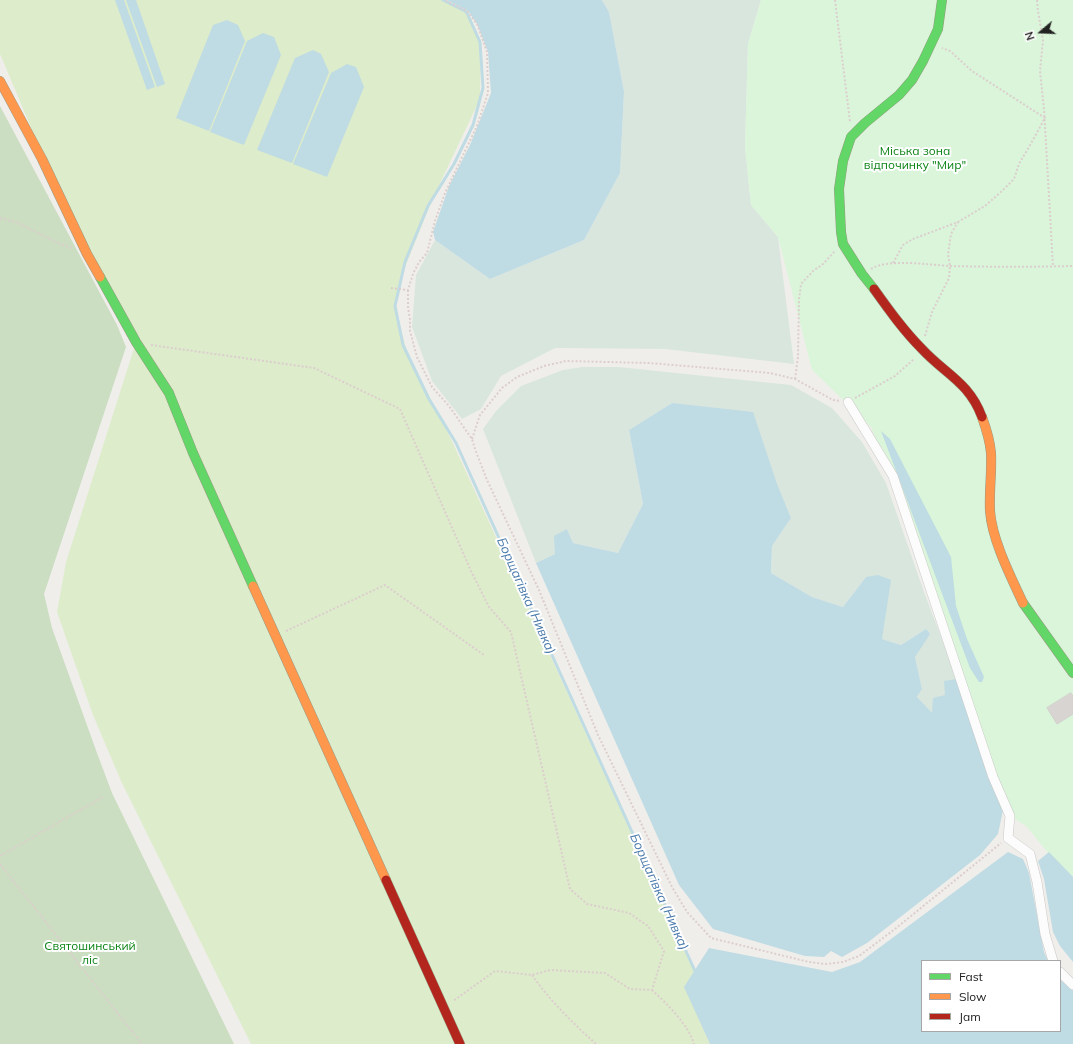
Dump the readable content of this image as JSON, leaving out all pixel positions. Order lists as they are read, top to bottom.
{
  "water": ["Борщагівка (Нивка)"],
  "parks": ["Міська зона відпочинку \"Мир\"", "Святошинський ліс"],
  "legend": ["Fast", "Slow", "Jam"],
  "north": "left"
}
